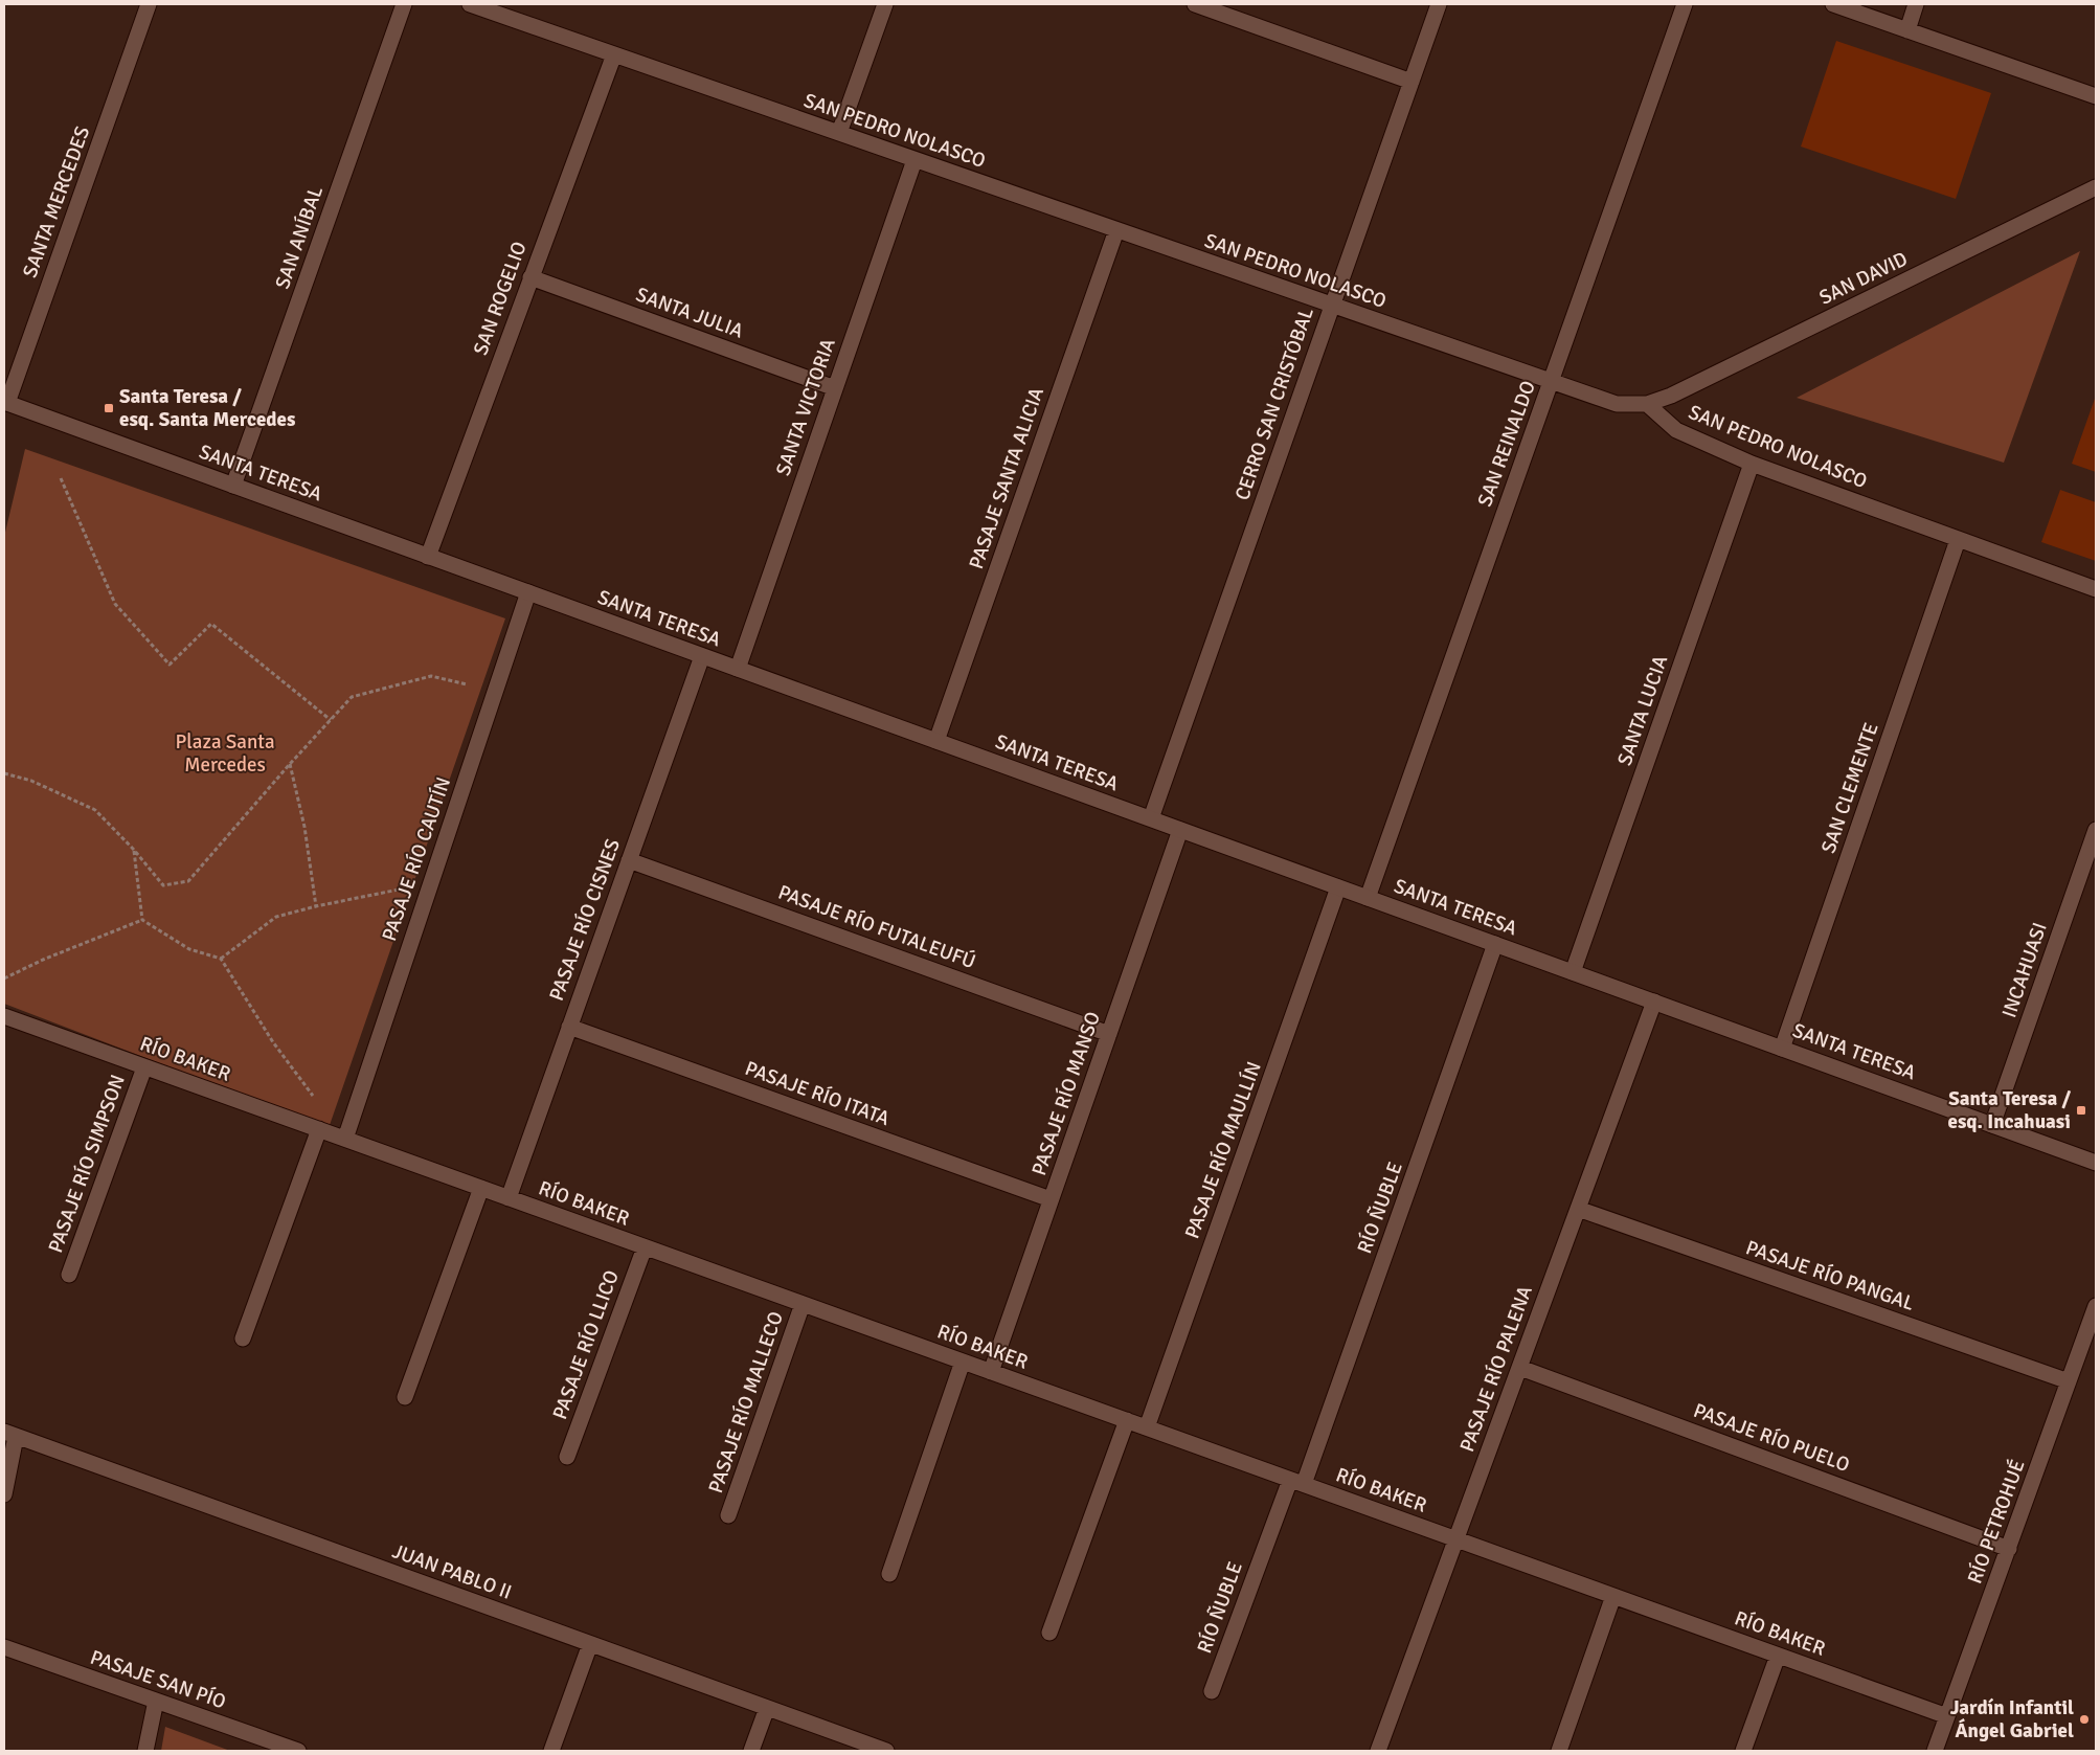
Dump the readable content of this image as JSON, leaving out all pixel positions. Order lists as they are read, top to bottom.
{
  "streets": {
    "street": [
      "SAN PEDRO NOLASCO",
      "SANTA MERCEDES",
      "SAN ANÍBAL",
      "SAN DAVID",
      "SAN ROGELIO",
      "SANTA JULIA",
      "CERRO SAN CRISTÓBAL",
      "SANTA VICTORIA",
      "SAN REINALDO",
      "SANTA TERESA",
      "PASAJE SANTA ALICIA",
      "SANTA LUCIA",
      "SAN CLEMENTE",
      "PASAJE RÍO CAUTÍN",
      "PASAJE RÍO CISNES",
      "PASAJE RÍO FUTALEUFÚ",
      "INCAHUASI",
      "RÍO BAKER",
      "PASAJE RÍO ITATA",
      "PASAJE RÍO MANSO",
      "PASAJE RÍO MAULLÍN",
      "PASAJE RÍO SIMPSON",
      "RÍO ÑUBLE",
      "PASAJE RÍO PANGAL",
      "PASAJE RÍO LLICO",
      "PASAJE RÍO PALENA",
      "PASAJE RÍO MALLECO",
      "PASAJE RÍO PUELO",
      "RÍO PETROHUÉ",
      "JUAN PABLO II",
      "PASAJE SAN PÍO"
    ]
  },
  "crossings": [
    ["SAN PEDRO NOLASCO", "SAN DAVID"],
    ["SAN PEDRO NOLASCO", "SAN ROGELIO"],
    ["SAN PEDRO NOLASCO", "CERRO SAN CRISTÓBAL"],
    ["SAN PEDRO NOLASCO", "SANTA VICTORIA"],
    ["SAN PEDRO NOLASCO", "SAN REINALDO"],
    ["SAN PEDRO NOLASCO", "PASAJE SANTA ALICIA"],
    ["SAN PEDRO NOLASCO", "SANTA LUCIA"],
    ["SAN PEDRO NOLASCO", "SAN CLEMENTE"],
    ["SANTA MERCEDES", "SANTA TERESA"],
    ["SAN ANÍBAL", "SANTA TERESA"],
    ["SAN ROGELIO", "SANTA JULIA"],
    ["SAN ROGELIO", "SANTA TERESA"],
    ["SANTA JULIA", "SANTA VICTORIA"],
    ["CERRO SAN CRISTÓBAL", "SANTA TERESA"],
    ["SANTA VICTORIA", "SANTA TERESA"],
    ["SAN REINALDO", "SANTA TERESA"],
    ["SANTA TERESA", "PASAJE SANTA ALICIA"],
    ["SANTA TERESA", "SANTA LUCIA"],
    ["SANTA TERESA", "SAN CLEMENTE"],
    ["SANTA TERESA", "PASAJE RÍO CAUTÍN"],
    ["SANTA TERESA", "PASAJE RÍO CISNES"],
    ["SANTA TERESA", "INCAHUASI"],
    ["SANTA TERESA", "PASAJE RÍO MANSO"],
    ["SANTA TERESA", "PASAJE RÍO MAULLÍN"],
    ["SANTA TERESA", "RÍO ÑUBLE"],
    ["SANTA TERESA", "PASAJE RÍO PALENA"],
    ["PASAJE RÍO CAUTÍN", "RÍO BAKER"],
    ["PASAJE RÍO CISNES", "PASAJE RÍO FUTALEUFÚ"],
    ["PASAJE RÍO CISNES", "RÍO BAKER"],
    ["PASAJE RÍO CISNES", "PASAJE RÍO ITATA"],
    ["PASAJE RÍO FUTALEUFÚ", "PASAJE RÍO MANSO"],
    ["RÍO BAKER", "PASAJE RÍO MANSO"],
    ["RÍO BAKER", "PASAJE RÍO MAULLÍN"],
    ["RÍO BAKER", "PASAJE RÍO SIMPSON"],
    ["RÍO BAKER", "RÍO ÑUBLE"],
    ["RÍO BAKER", "PASAJE RÍO LLICO"],
    ["RÍO BAKER", "PASAJE RÍO PALENA"],
    ["RÍO BAKER", "PASAJE RÍO MALLECO"],
    ["RÍO BAKER", "RÍO PETROHUÉ"],
    ["PASAJE RÍO ITATA", "PASAJE RÍO MANSO"],
    ["PASAJE RÍO PANGAL", "PASAJE RÍO PALENA"],
    ["PASAJE RÍO PANGAL", "RÍO PETROHUÉ"],
    ["PASAJE RÍO PALENA", "PASAJE RÍO PUELO"],
    ["PASAJE RÍO PUELO", "RÍO PETROHUÉ"]
  ],
  "parks": ["Plaza Santa Mercedes"],
  "places": {
    "transit": ["Santa Teresa / esq. Santa Mercedes", "Santa Teresa / esq. Incahuasi"],
    "other": ["Jardín Infantil Ángel Gabriel"]
  }
}
